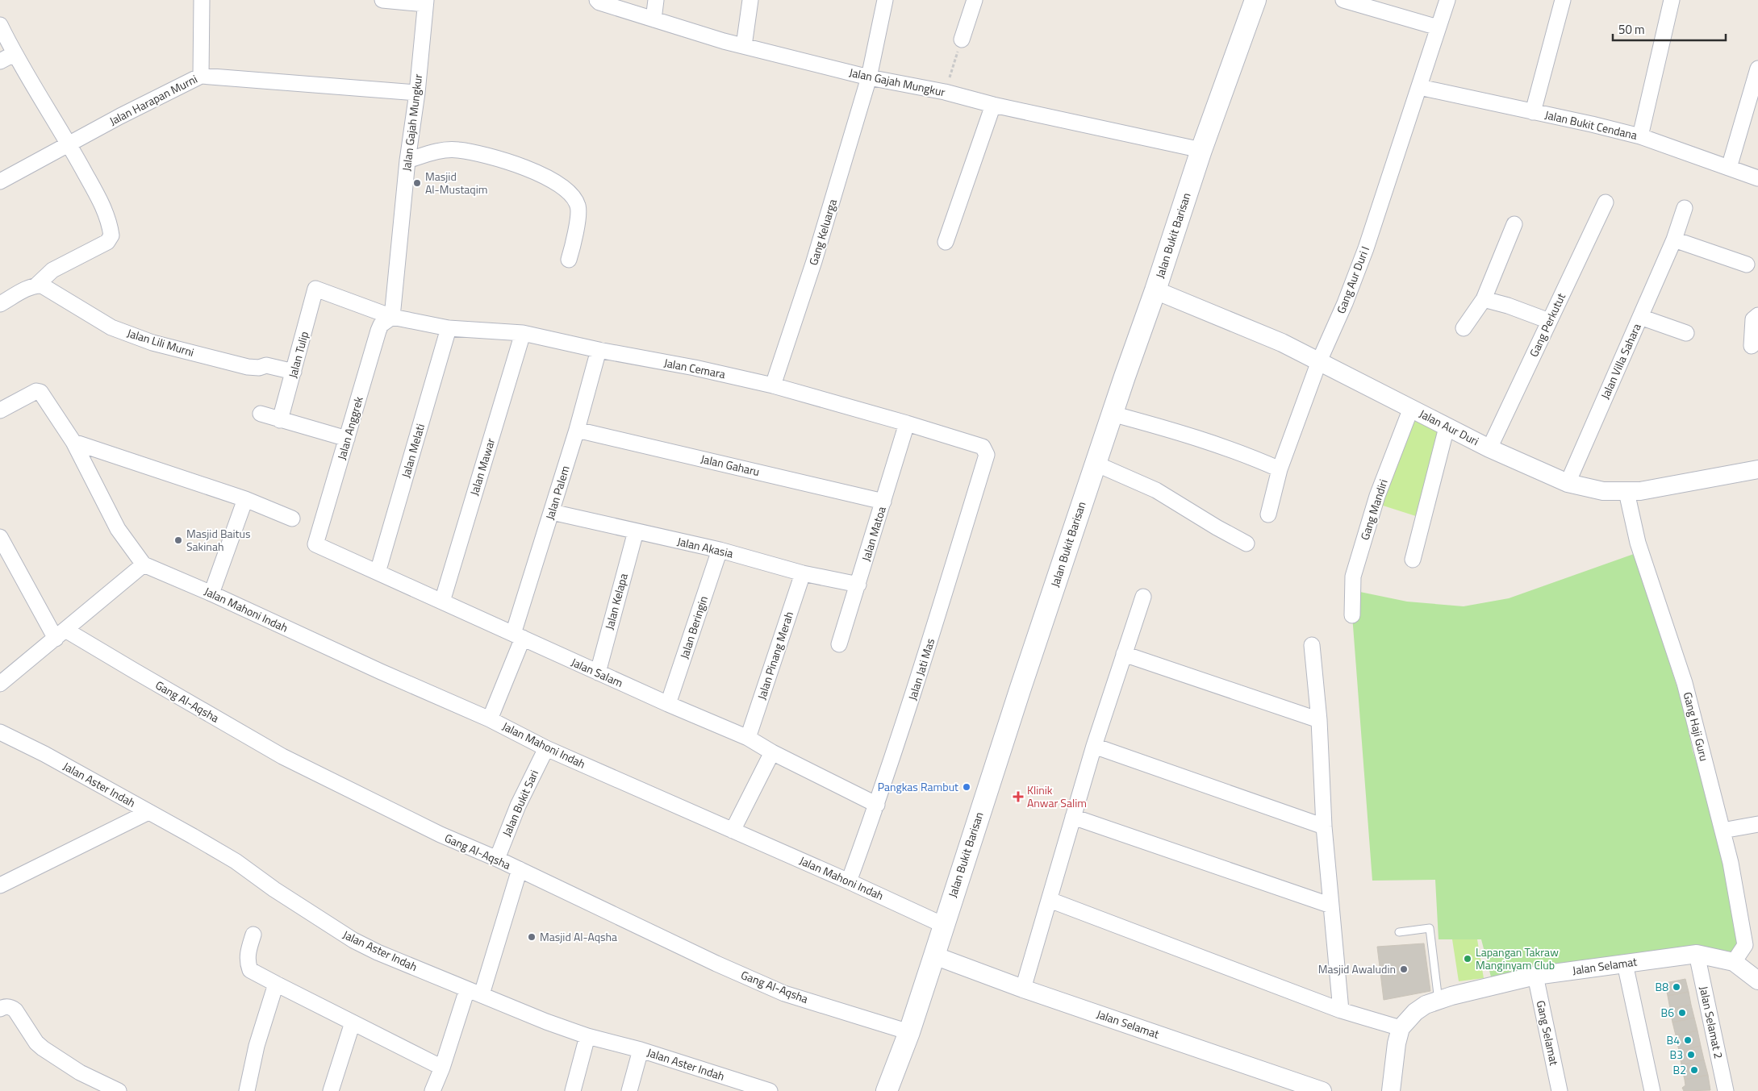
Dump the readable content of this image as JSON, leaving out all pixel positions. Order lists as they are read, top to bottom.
{
  "streets": {
    "main road": ["Jalan Bukit Barisan"],
    "street": [
      "Jalan Gajah Mungkur",
      "Jalan Harapan Murni",
      "Jalan Bukit Cendana",
      "Gang Keluarga",
      "Gang Aur Duri I",
      "Gang Perkutut",
      "Jalan Lili Murni",
      "Jalan Tulip",
      "Jalan Villa Sahara",
      "Jalan Cemara",
      "Jalan Aur Duri",
      "Jalan Anggrek",
      "Jalan Melati",
      "Jalan Gaharu",
      "Jalan Mawar",
      "Jalan Palem",
      "Gang Mandiri",
      "Jalan Matoa",
      "Jalan Akasia",
      "Jalan Kelapa",
      "Jalan Mahoni Indah",
      "Jalan Beringin",
      "Jalan Pinang Merah",
      "Jalan Jati Mas",
      "Jalan Salam",
      "Gang Al-Aqsha",
      "Gang Haji Guru",
      "Jalan Aster Indah",
      "Jalan Bukit Sari",
      "Jalan Selamat",
      "Jalan Selamat 2",
      "Gang Selamat"
    ]
  },
  "crossings": [
    ["Jalan Gajah Mungkur", "Jalan Harapan Murni"],
    ["Jalan Gajah Mungkur", "Gang Keluarga"],
    ["Jalan Gajah Mungkur", "Jalan Bukit Barisan"],
    ["Jalan Gajah Mungkur", "Jalan Cemara"],
    ["Jalan Gajah Mungkur", "Jalan Anggrek"],
    ["Jalan Bukit Cendana", "Gang Aur Duri I"],
    ["Gang Keluarga", "Jalan Cemara"],
    ["Jalan Bukit Barisan", "Jalan Aur Duri"],
    ["Jalan Bukit Barisan", "Jalan Mahoni Indah"],
    ["Jalan Bukit Barisan", "Gang Al-Aqsha"],
    ["Jalan Bukit Barisan", "Jalan Selamat"],
    ["Gang Aur Duri I", "Jalan Aur Duri"],
    ["Gang Perkutut", "Jalan Aur Duri"],
    ["Jalan Lili Murni", "Jalan Tulip"],
    ["Jalan Tulip", "Jalan Cemara"],
    ["Jalan Villa Sahara", "Jalan Aur Duri"],
    ["Jalan Cemara", "Jalan Anggrek"],
    ["Jalan Cemara", "Jalan Melati"],
    ["Jalan Cemara", "Jalan Mawar"],
    ["Jalan Cemara", "Jalan Palem"],
    ["Jalan Cemara", "Jalan Matoa"],
    ["Jalan Cemara", "Jalan Jati Mas"],
    ["Jalan Aur Duri", "Gang Mandiri"],
    ["Jalan Aur Duri", "Gang Haji Guru"],
    ["Jalan Anggrek", "Jalan Salam"],
    ["Jalan Melati", "Jalan Salam"],
    ["Jalan Gaharu", "Jalan Palem"],
    ["Jalan Gaharu", "Jalan Matoa"],
    ["Jalan Mawar", "Jalan Salam"],
    ["Jalan Palem", "Jalan Akasia"],
    ["Jalan Palem", "Jalan Mahoni Indah"],
    ["Jalan Palem", "Jalan Salam"],
    ["Jalan Matoa", "Jalan Akasia"],
    ["Jalan Akasia", "Jalan Kelapa"],
    ["Jalan Akasia", "Jalan Beringin"],
    ["Jalan Akasia", "Jalan Pinang Merah"],
    ["Jalan Kelapa", "Jalan Salam"],
    ["Jalan Mahoni Indah", "Jalan Jati Mas"],
    ["Jalan Mahoni Indah", "Jalan Bukit Sari"],
    ["Jalan Beringin", "Jalan Salam"],
    ["Jalan Pinang Merah", "Jalan Salam"],
    ["Jalan Jati Mas", "Jalan Salam"],
    ["Gang Al-Aqsha", "Jalan Bukit Sari"],
    ["Gang Haji Guru", "Jalan Selamat"],
    ["Jalan Selamat", "Jalan Selamat 2"],
    ["Jalan Selamat", "Gang Selamat"]
  ],
  "places": {
    "other": [
      "Masjid Al-Mustaqim",
      "Masjid Baitus Sakinah",
      "Pangkas Rambut",
      "Masjid Al-Aqsha",
      "Lapangan Takraw Manginyam Club",
      "Masjid Awaludin",
      "B8",
      "B6",
      "B4",
      "B3",
      "B2"
    ],
    "health": ["Klinik Anwar Salim"]
  },
  "scale_bar": "50 m"
}
